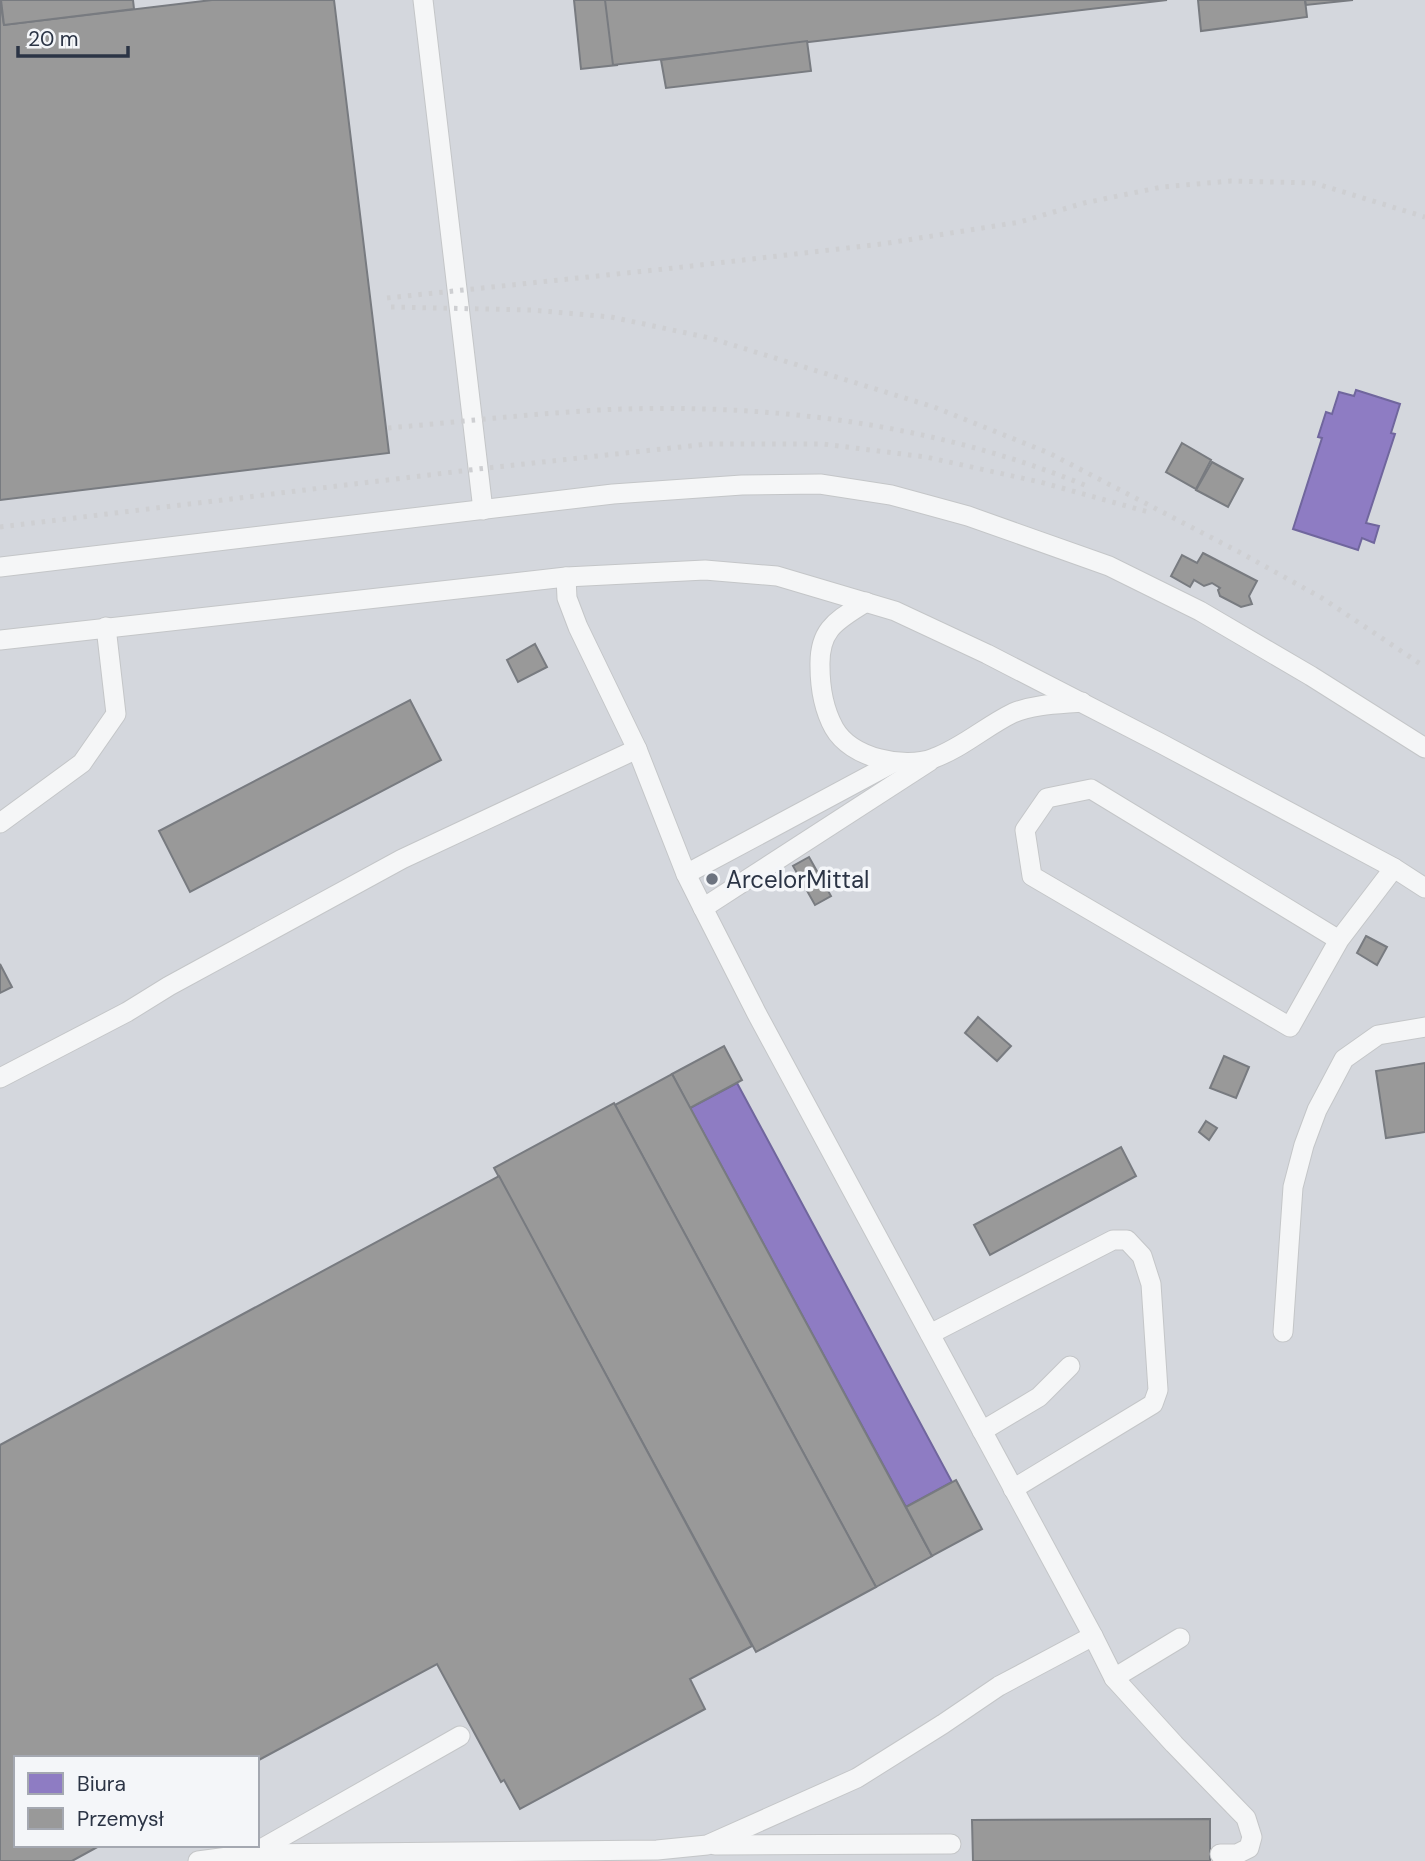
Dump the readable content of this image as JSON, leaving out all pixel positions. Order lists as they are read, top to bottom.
{
  "places": ["ArcelorMittal"],
  "legend": ["Biura", "Przemysł"],
  "scale_bar": "20 m"
}
